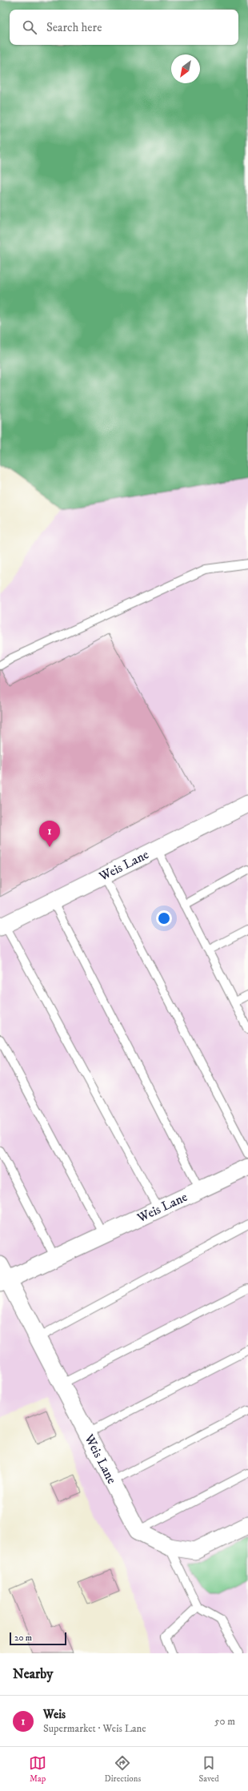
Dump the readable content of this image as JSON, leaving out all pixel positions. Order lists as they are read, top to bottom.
{
  "streets": {
    "street": ["Weis Lane"]
  },
  "scale_bar": "20 m",
  "north": "bottom left",
  "page": {
    "search": "Search here",
    "pins": "1",
    "scale": "20 m",
    "heading": "Nearby",
    "list": [
      {
        "mark": "1",
        "name": "Weis",
        "note": "Supermarket · Weis Lane",
        "value": "50 m"
      }
    ],
    "nav": ["Map", "Directions", "Saved"]
  }
}
